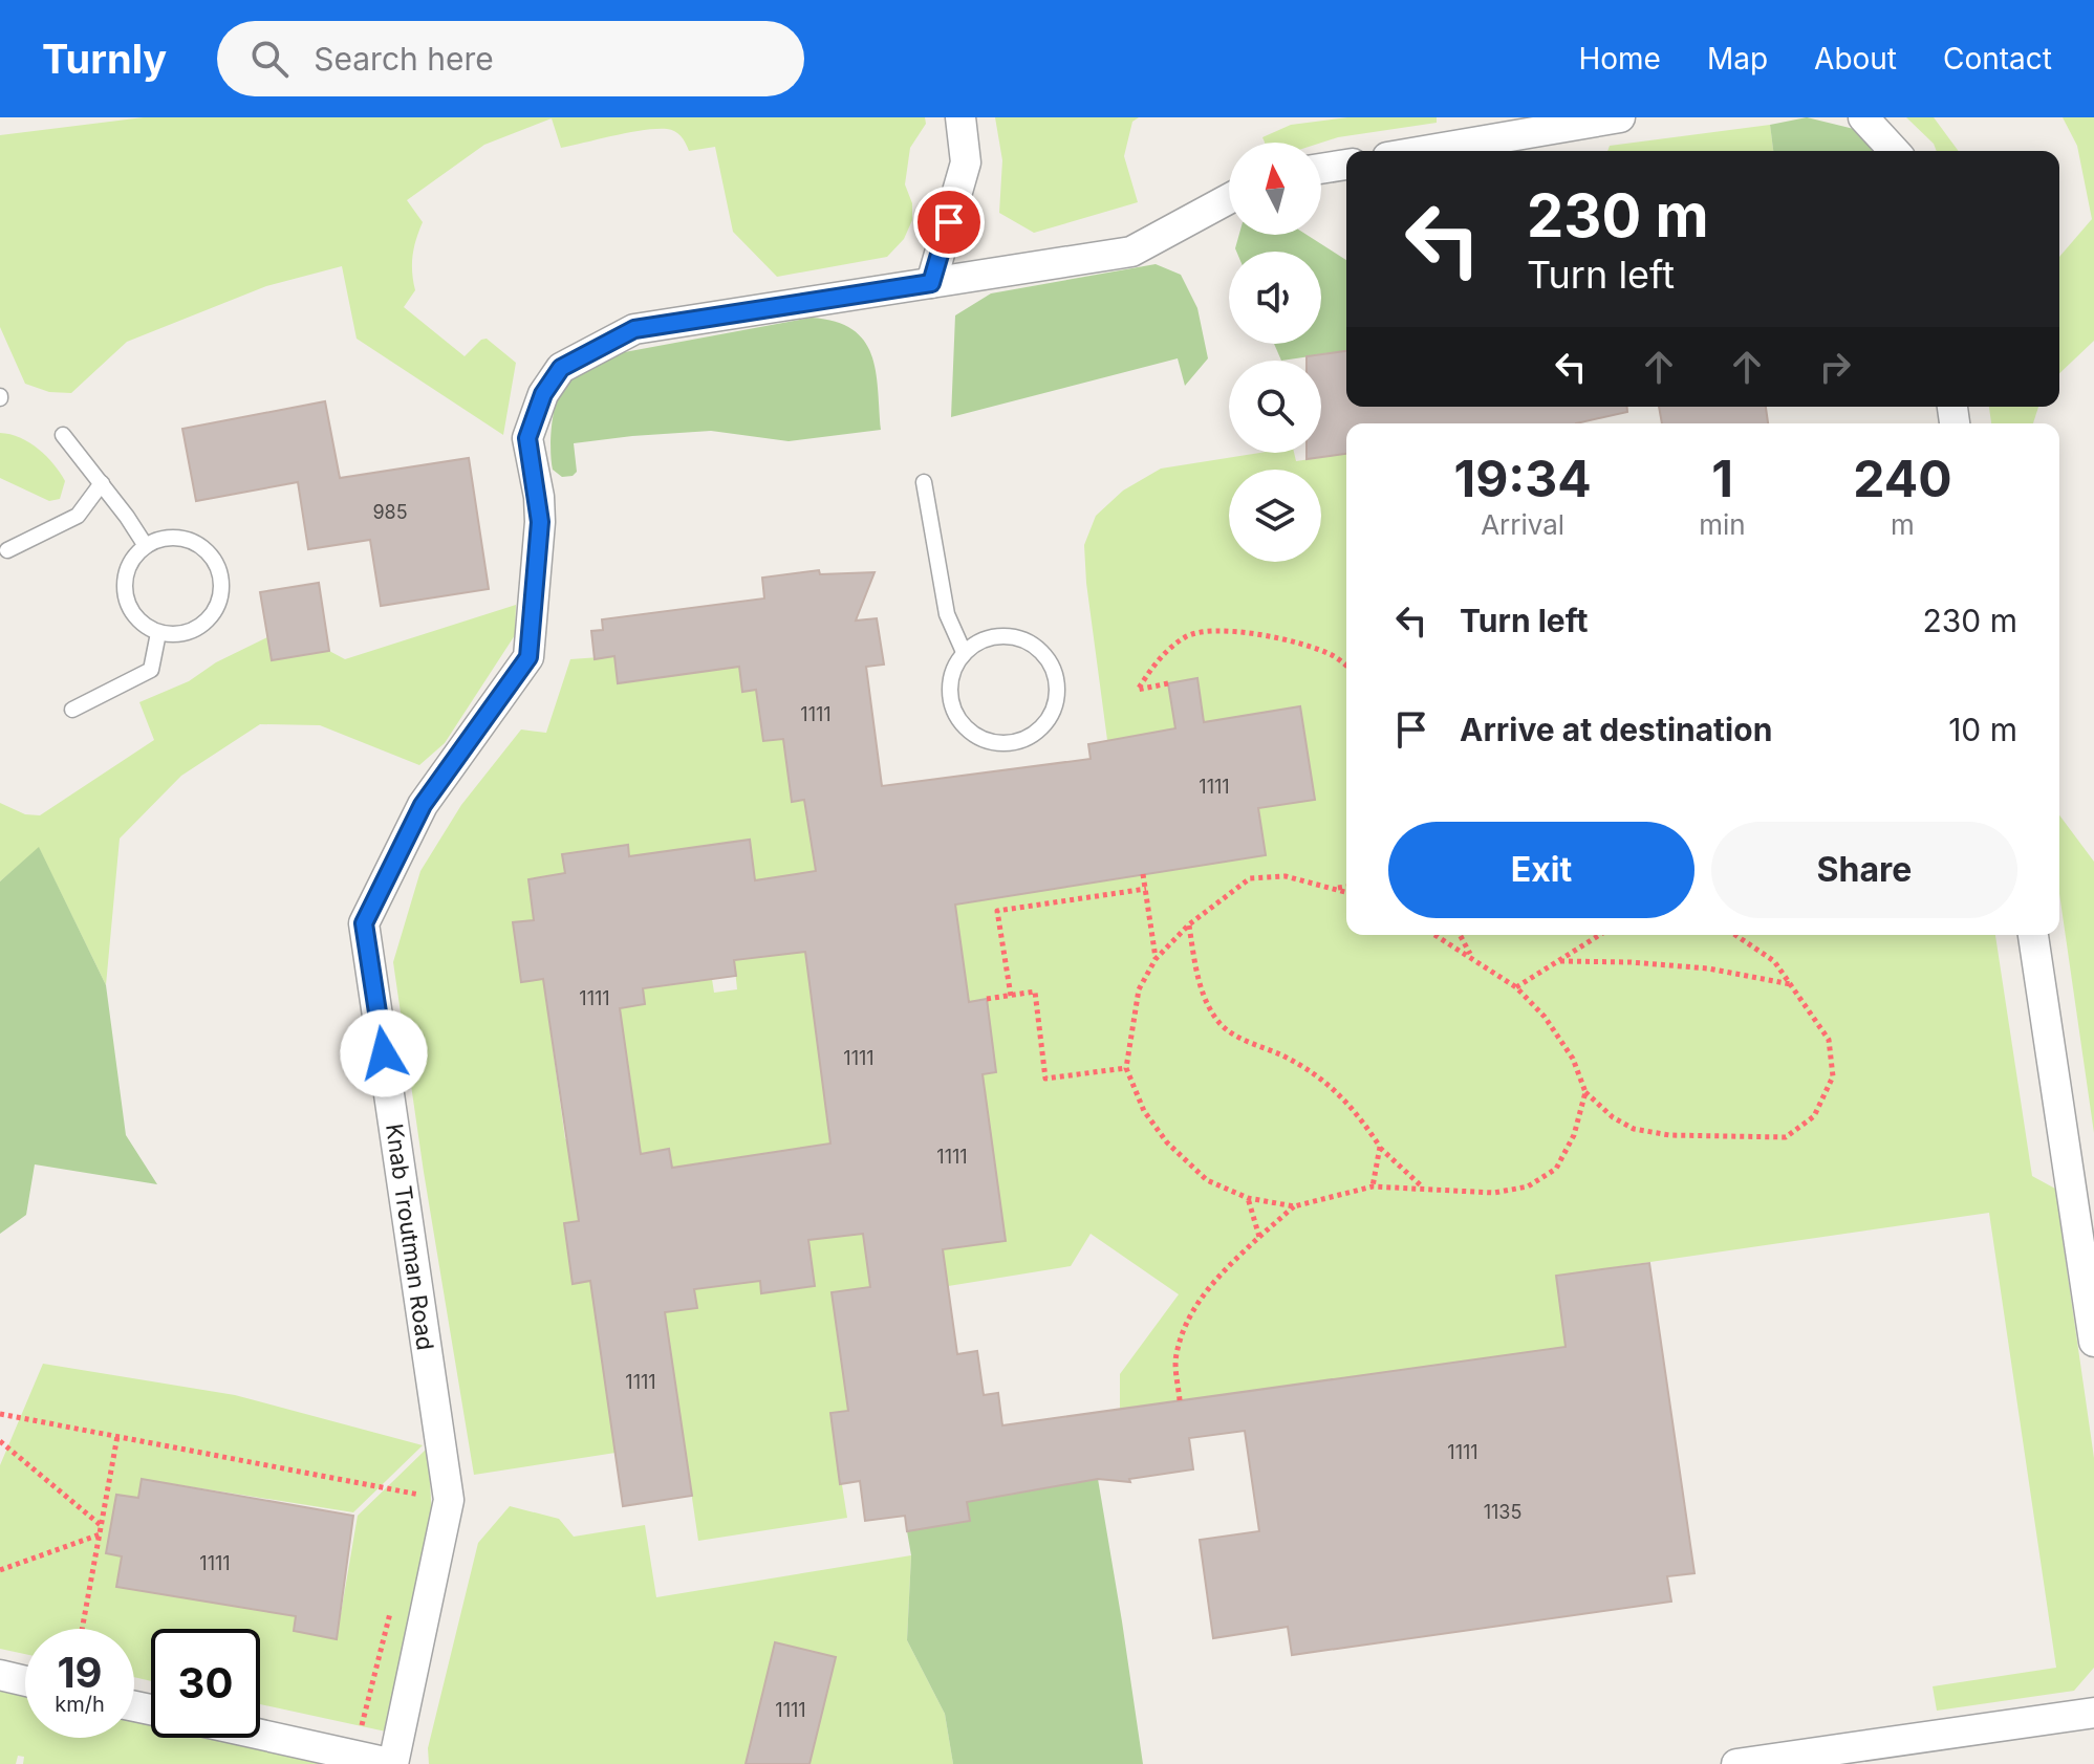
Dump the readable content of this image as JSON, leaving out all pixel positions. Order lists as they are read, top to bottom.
{
  "streets": {
    "street": ["Knab Troutman Road"]
  },
  "house_numbers": [
    "985",
    "1111",
    "1111",
    "1111",
    "1111",
    "1111",
    "1111",
    "1111",
    "1135",
    "1111",
    "1111"
  ],
  "north": "top",
  "page": {
    "header": "Turnly",
    "search": "Search here",
    "nav": [
      "Home",
      "Map",
      "About",
      "Contact"
    ],
    "turn": ["230 m", "Turn left"],
    "eta": [
      "19:34",
      "Arrival",
      "1",
      "min",
      "240",
      "m"
    ],
    "list": [
      {
        "name": "Turn left",
        "value": "230 m"
      },
      {
        "name": "Arrive at destination",
        "value": "10 m"
      }
    ],
    "buttons": ["Exit", "Share"],
    "speed": "19 km/h",
    "limit": "30"
  }
}
